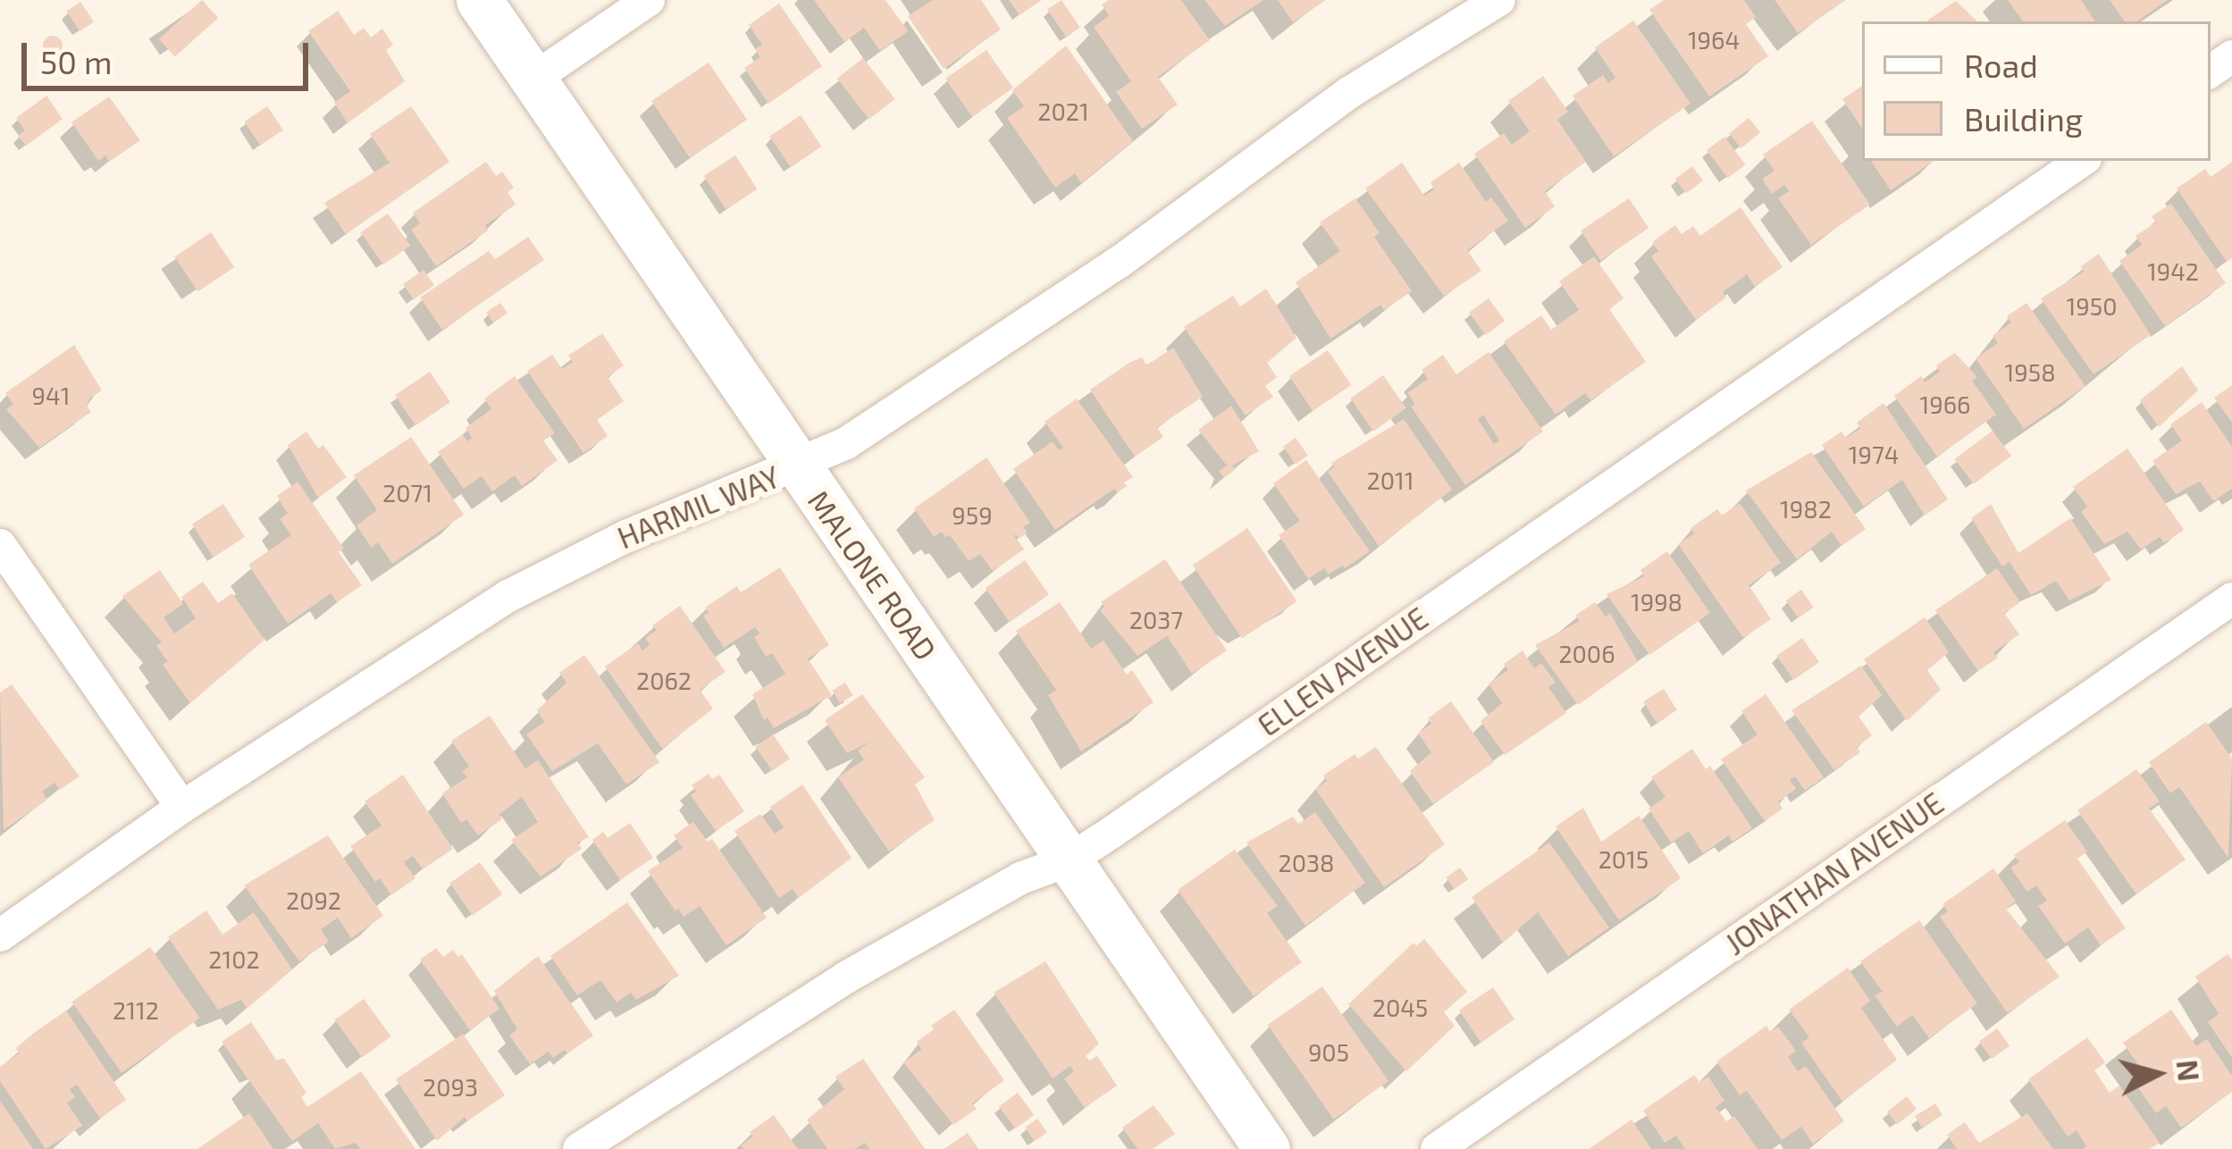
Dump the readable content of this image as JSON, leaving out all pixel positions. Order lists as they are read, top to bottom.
{
  "streets": {
    "street": [
      "HARMIL WAY",
      "MALONE ROAD",
      "ELLEN AVENUE",
      "JONATHAN AVENUE"
    ]
  },
  "crossings": [
    ["HARMIL WAY", "MALONE ROAD"],
    ["MALONE ROAD", "ELLEN AVENUE"]
  ],
  "house_numbers": [
    "1964",
    "2021",
    "1942",
    "1950",
    "1958",
    "941",
    "1966",
    "1974",
    "2011",
    "2071",
    "1982",
    "959",
    "1998",
    "2037",
    "2006",
    "2062",
    "2015",
    "2038",
    "2092",
    "2102",
    "2045",
    "2112",
    "905",
    "2093"
  ],
  "legend": ["Road", "Building"],
  "scale_bar": "50 m",
  "north": "right"
}
